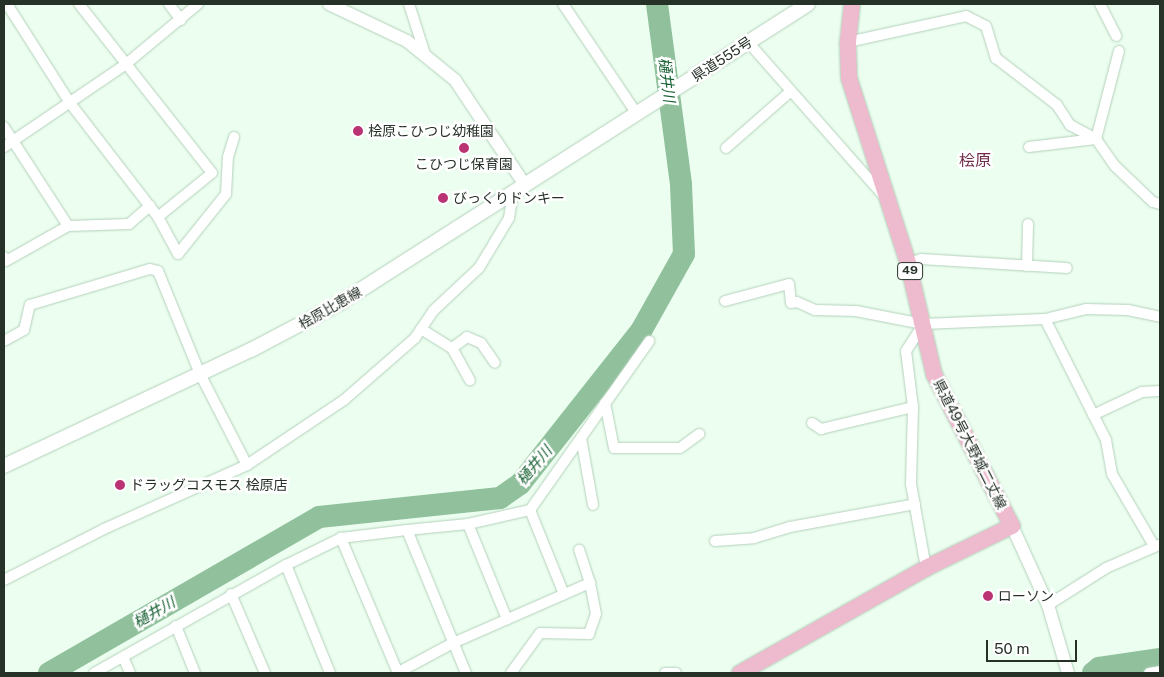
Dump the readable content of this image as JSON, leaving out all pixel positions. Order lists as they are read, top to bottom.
{
  "streets": {
    "main road": [
      "県道555号",
      "49",
      "桧原比恵線",
      "県道49号大野城二丈線"
    ]
  },
  "crossings": [
    ["県道555号", "桧原比恵線"],
    ["49", "県道49号大野城二丈線"]
  ],
  "districts": ["桧原"],
  "water": ["樋井川"],
  "places": [
    "桧原こひつじ幼稚園",
    "こひつじ保育園",
    "びっくりドンキー",
    "ドラッグコスモス 桧原店",
    "ローソン"
  ],
  "scale_bar": "50 m"
}
